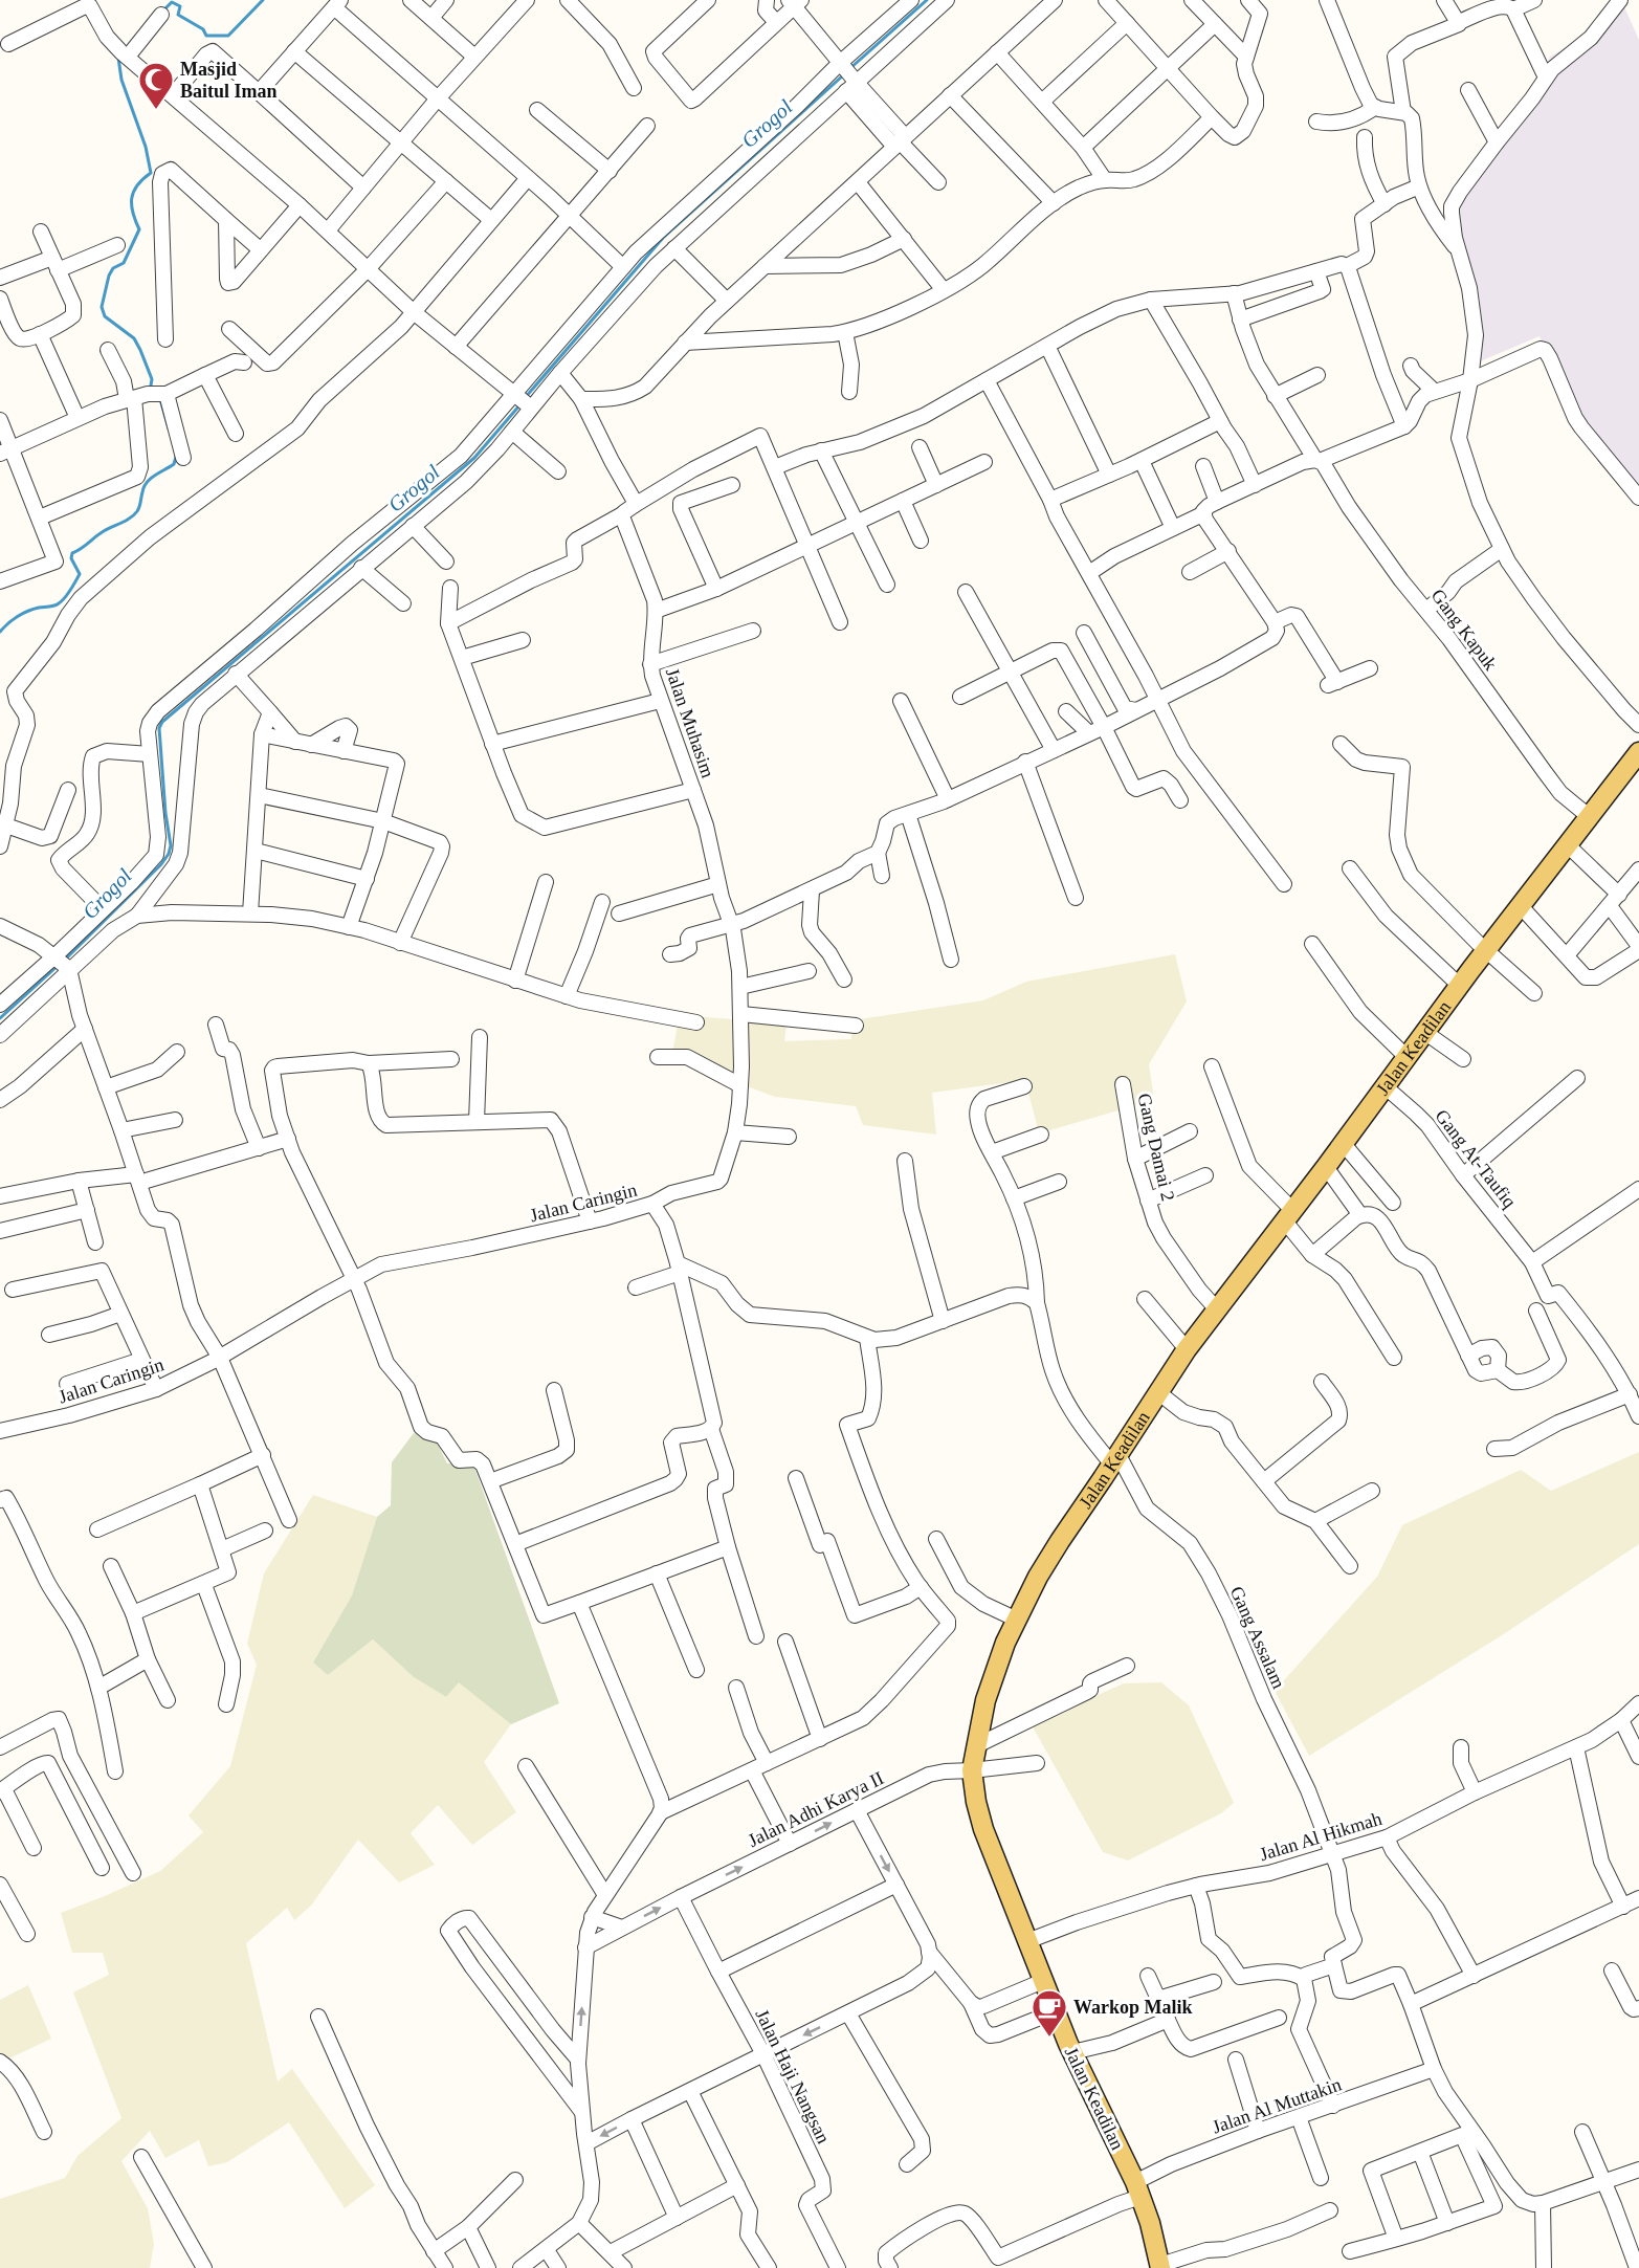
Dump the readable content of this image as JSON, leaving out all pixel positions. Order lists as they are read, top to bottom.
{
  "streets": {
    "main road": ["Jalan Keadilan"],
    "street": [
      "Gang Kapuk",
      "Jalan Muhasim",
      "Gang Damai 2",
      "Gang At-Taufiq",
      "Jalan Caringin",
      "Gang Assalam",
      "Jalan Adhi Karya II",
      "Jalan Al Hikmah",
      "Jalan Haji Nangsan",
      "Jalan Al Muttakin"
    ]
  },
  "crossings": [
    ["Gang Kapuk", "Jalan Keadilan"],
    ["Jalan Muhasim", "Jalan Caringin"],
    ["Jalan Keadilan", "Gang Damai 2"],
    ["Jalan Keadilan", "Gang At-Taufiq"],
    ["Jalan Keadilan", "Gang Assalam"],
    ["Jalan Keadilan", "Jalan Adhi Karya II"],
    ["Jalan Keadilan", "Jalan Al Hikmah"],
    ["Jalan Keadilan", "Jalan Al Muttakin"],
    ["Gang Assalam", "Jalan Al Hikmah"],
    ["Jalan Adhi Karya II", "Jalan Haji Nangsan"]
  ],
  "water": ["Grogol"],
  "places": {
    "mosque": ["Masjid Baitul Iman"],
    "cafe": ["Warkop Malik"]
  }
}
